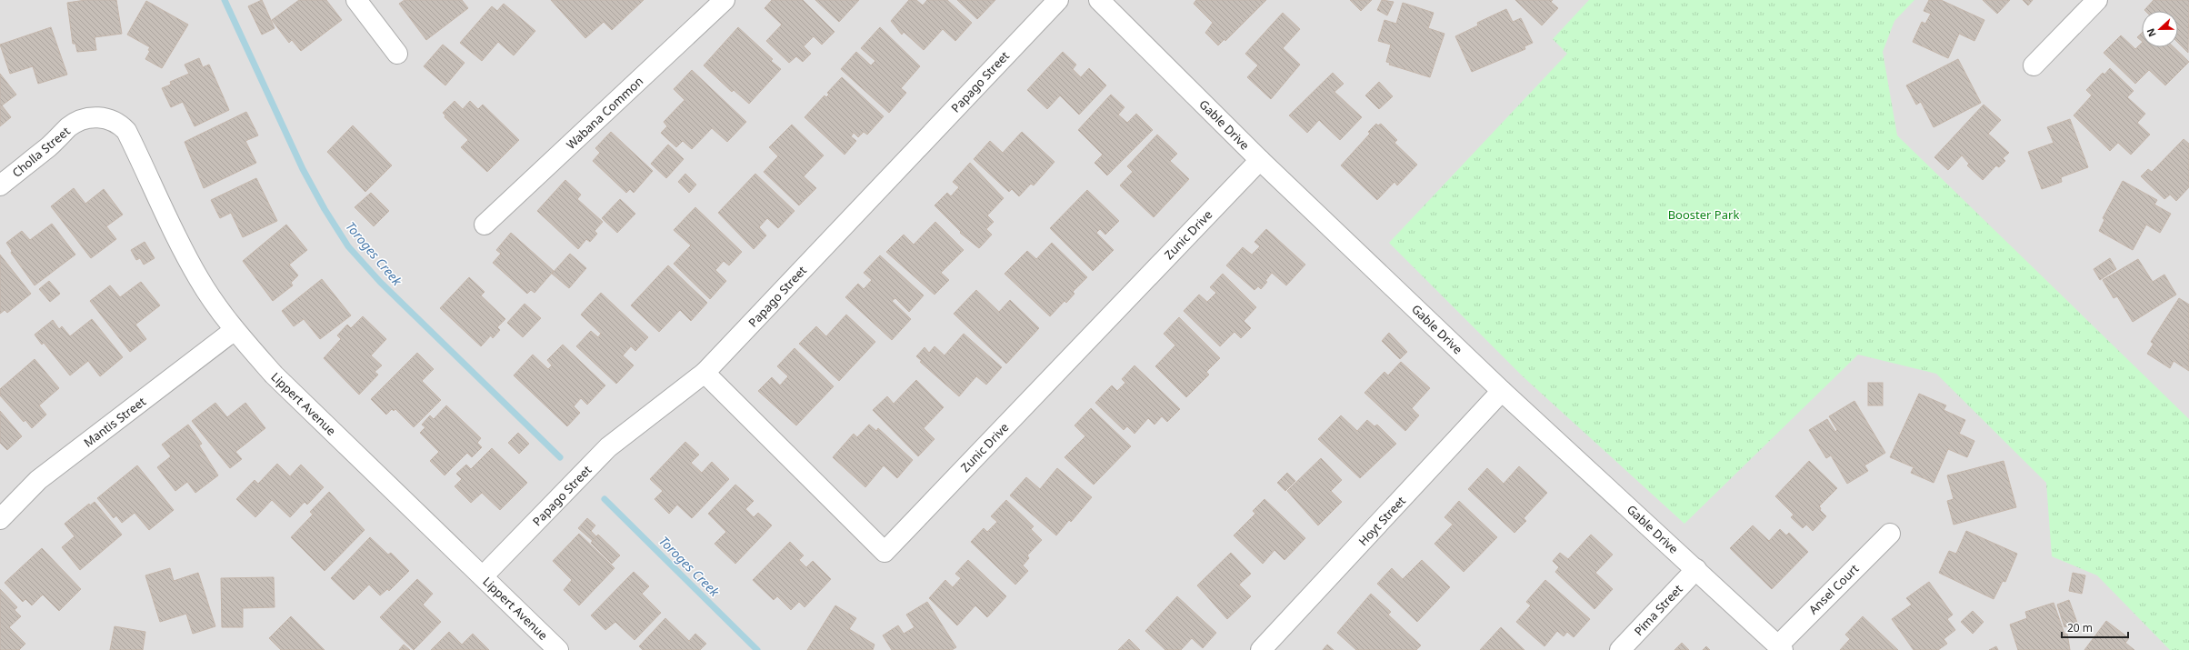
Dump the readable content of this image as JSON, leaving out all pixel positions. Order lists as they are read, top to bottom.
{
  "streets": {
    "street": [
      "Papago Street",
      "Wabana Common",
      "Gable Drive",
      "Cholla Street",
      "Zunic Drive",
      "Lippert Avenue",
      "Mantis Street",
      "Hoyt Street",
      "Ansel Court",
      "Pima Street"
    ]
  },
  "crossings": [
    ["Papago Street", "Zunic Drive"],
    ["Papago Street", "Lippert Avenue"],
    ["Gable Drive", "Zunic Drive"],
    ["Gable Drive", "Hoyt Street"],
    ["Gable Drive", "Ansel Court"],
    ["Gable Drive", "Pima Street"],
    ["Cholla Street", "Lippert Avenue"],
    ["Lippert Avenue", "Mantis Street"]
  ],
  "water": ["Toroges Creek"],
  "parks": ["Booster Park"],
  "scale_bar": "20 m",
  "north": "left"
}
